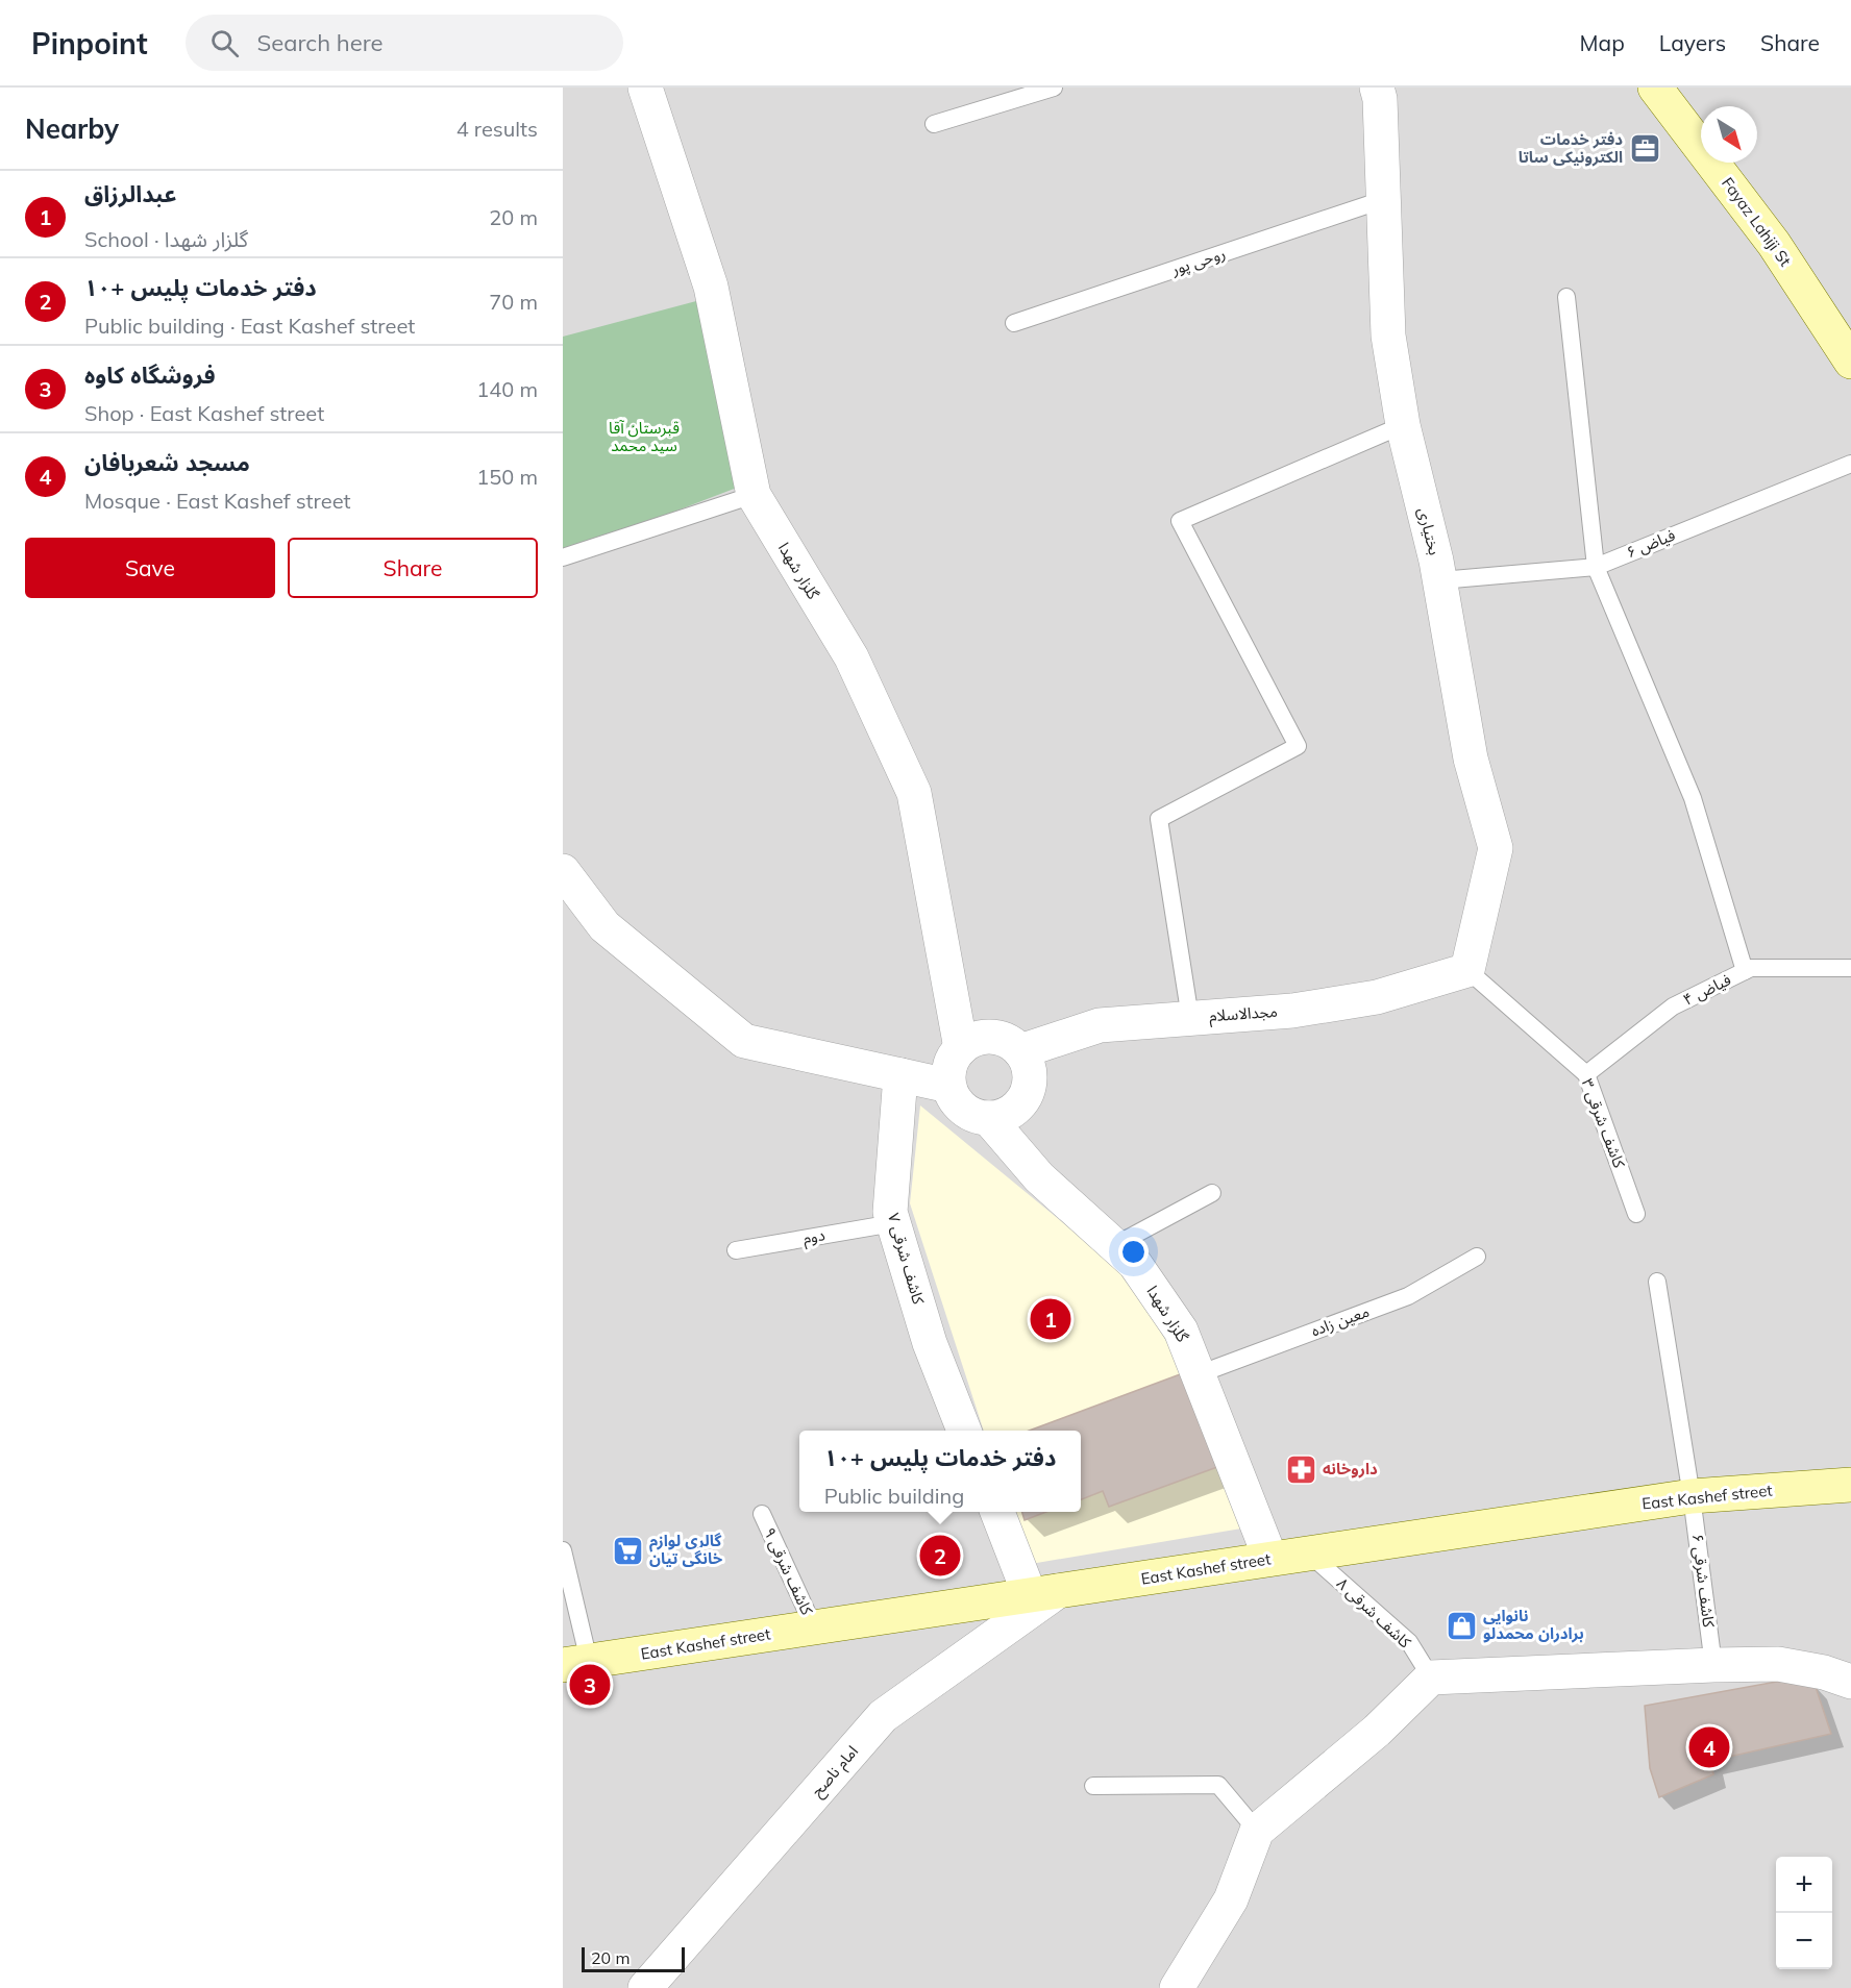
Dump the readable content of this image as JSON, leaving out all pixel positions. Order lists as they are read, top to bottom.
{
  "streets": {
    "main road": ["Fayaz Lahiji St", "East Kashef street"],
    "street": [
      "بختیاری",
      "گلزار شهدا",
      "مجدالاسلام",
      "کاشف شرقی ۷",
      "امام ناصح"
    ],
    "lane": [
      "روحی پور",
      "فیاض ۶",
      "فیاض ۴",
      "کاشف شرقی ۳",
      "دوم",
      "معین زاده",
      "کاشف شرقی ۹",
      "کاشف شرقی ۶",
      "کاشف شرقی ۸"
    ]
  },
  "crossings": [
    ["روحی پور", "بختیاری"],
    ["بختیاری", "فیاض ۶"],
    ["بختیاری", "مجدالاسلام"],
    ["بختیاری", "کاشف شرقی ۳"],
    ["گلزار شهدا", "مجدالاسلام"],
    ["گلزار شهدا", "معین زاده"],
    ["گلزار شهدا", "East Kashef street"],
    ["فیاض ۴", "کاشف شرقی ۳"],
    ["مجدالاسلام", "کاشف شرقی ۳"],
    ["دوم", "کاشف شرقی ۷"],
    ["East Kashef street", "کاشف شرقی ۹"],
    ["East Kashef street", "کاشف شرقی ۶"],
    ["East Kashef street", "کاشف شرقی ۸"],
    ["East Kashef street", "امام ناصح"]
  ],
  "parks": ["قبرستان آقا سید محمد"],
  "places": {
    "office": ["دفتر خدمات الکترونیکی ساتا"],
    "pharmacy": ["داروخانه"],
    "supermarket": ["گالری لوازم خانگی تیان"],
    "shop": ["نانوایی برادران محمدلو"]
  },
  "scale_bar": "20 m",
  "north": "bottom right",
  "page": {
    "header": "Pinpoint",
    "search": "Search here",
    "nav": ["Map", "Layers", "Share"],
    "heading": ["Nearby", "4 results"],
    "list": [
      {
        "mark": "1",
        "name": "عبدالرزاق",
        "note": "School · گلزار شهدا",
        "value": "20 m"
      },
      {
        "mark": "2",
        "name": "دفتر خدمات پلیس +۱۰",
        "note": "Public building · East Kashef street",
        "value": "70 m"
      },
      {
        "mark": "3",
        "name": "فروشگاه کاوه",
        "note": "Shop · East Kashef street",
        "value": "140 m"
      },
      {
        "mark": "4",
        "name": "مسجد شعربافان",
        "note": "Mosque · East Kashef street",
        "value": "150 m"
      }
    ],
    "buttons": ["Save", "Share"],
    "pins": [
      "1",
      "2",
      "3",
      "4"
    ],
    "popup": ["دفتر خدمات پلیس +۱۰", "Public building"],
    "map_buttons": ["+", "−"],
    "scale": "20 m"
  }
}
